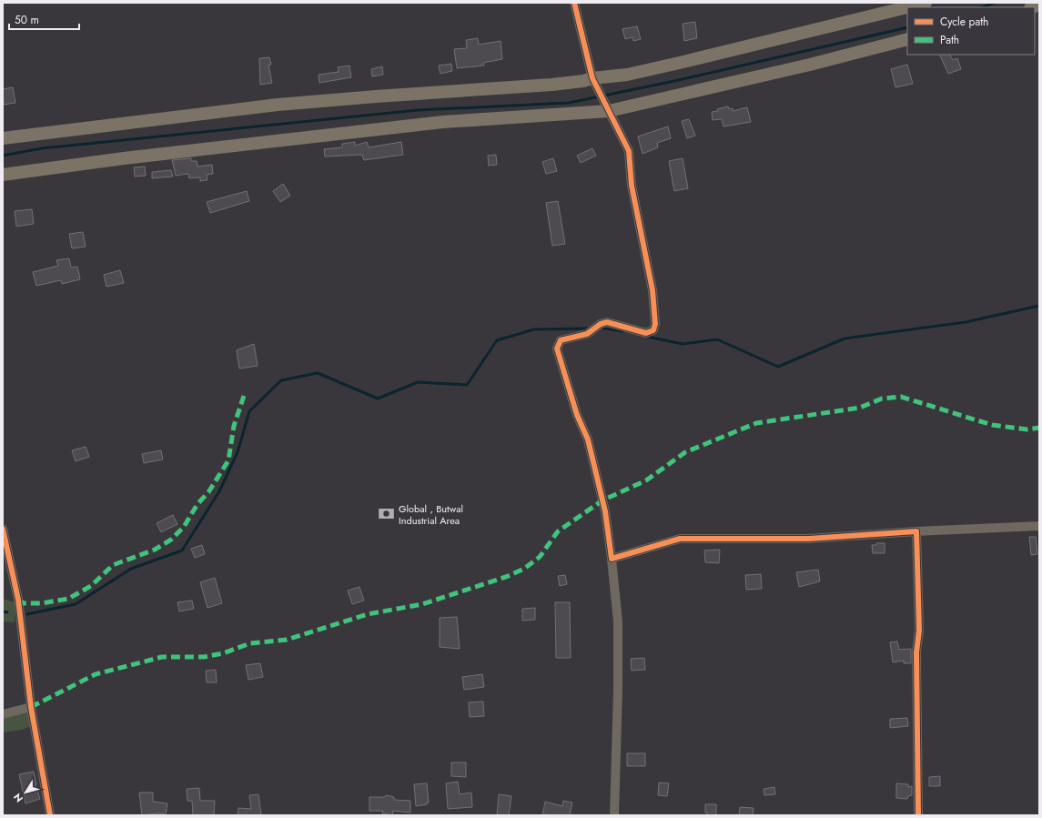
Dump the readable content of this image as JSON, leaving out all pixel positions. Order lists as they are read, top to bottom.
{
  "places": {
    "bank": ["Global , Butwal Industrial Area"]
  },
  "legend": ["Cycle path", "Path"],
  "scale_bar": "50 m",
  "north": "bottom left"
}
